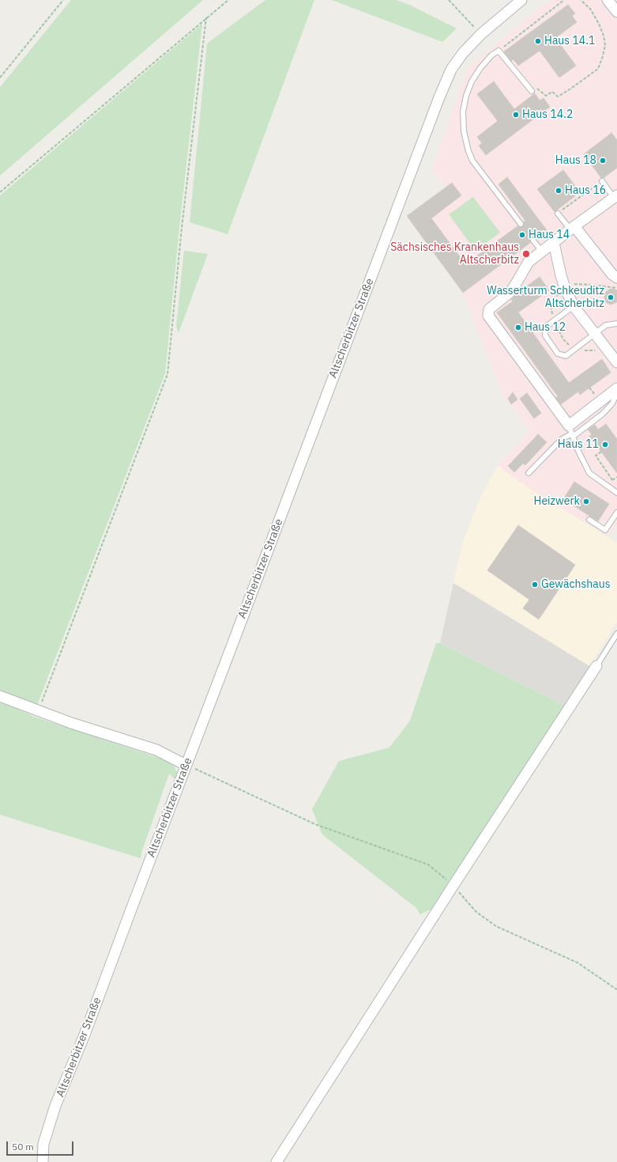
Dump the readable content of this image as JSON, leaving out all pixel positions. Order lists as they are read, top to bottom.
{
  "streets": {
    "street": ["Altscherbitzer Straße"]
  },
  "places": [
    "Haus 14.1",
    "Haus 14.2",
    "Haus 18",
    "Haus 16",
    "Haus 14",
    "Sächsisches Krankenhaus Altscherbitz",
    "Wasserturm Schkeuditz Altscherbitz",
    "Haus 12",
    "Haus 11",
    "Heizwerk",
    "Gewächshaus"
  ],
  "scale_bar": "50 m"
}
